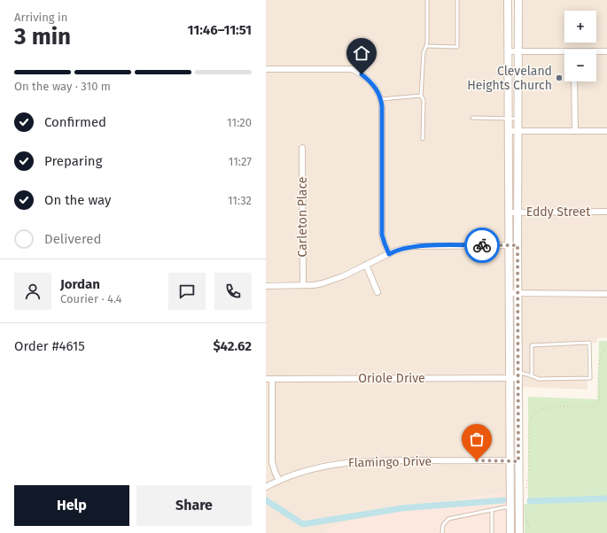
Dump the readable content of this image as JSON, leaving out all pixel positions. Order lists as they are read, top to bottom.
{
  "streets": {
    "street": [
      "Eddy Street",
      "Carleton Place",
      "Oriole Drive",
      "Flamingo Drive"
    ]
  },
  "places": ["Cleveland Heights Church"],
  "page": {
    "heading": ["3 min", "Arriving in", "11:46–11:51"],
    "panel": [
      "Jordan",
      "Courier · 4.4",
      "Order #4615",
      "$42.62"
    ],
    "map_buttons": ["+", "−"],
    "bar": "On the way · 310 m",
    "list": [
      ["Confirmed", "11:20"],
      ["Preparing", "11:27"],
      ["On the way", "11:32"],
      "Delivered"
    ],
    "buttons": ["Help", "Share"]
  }
}
